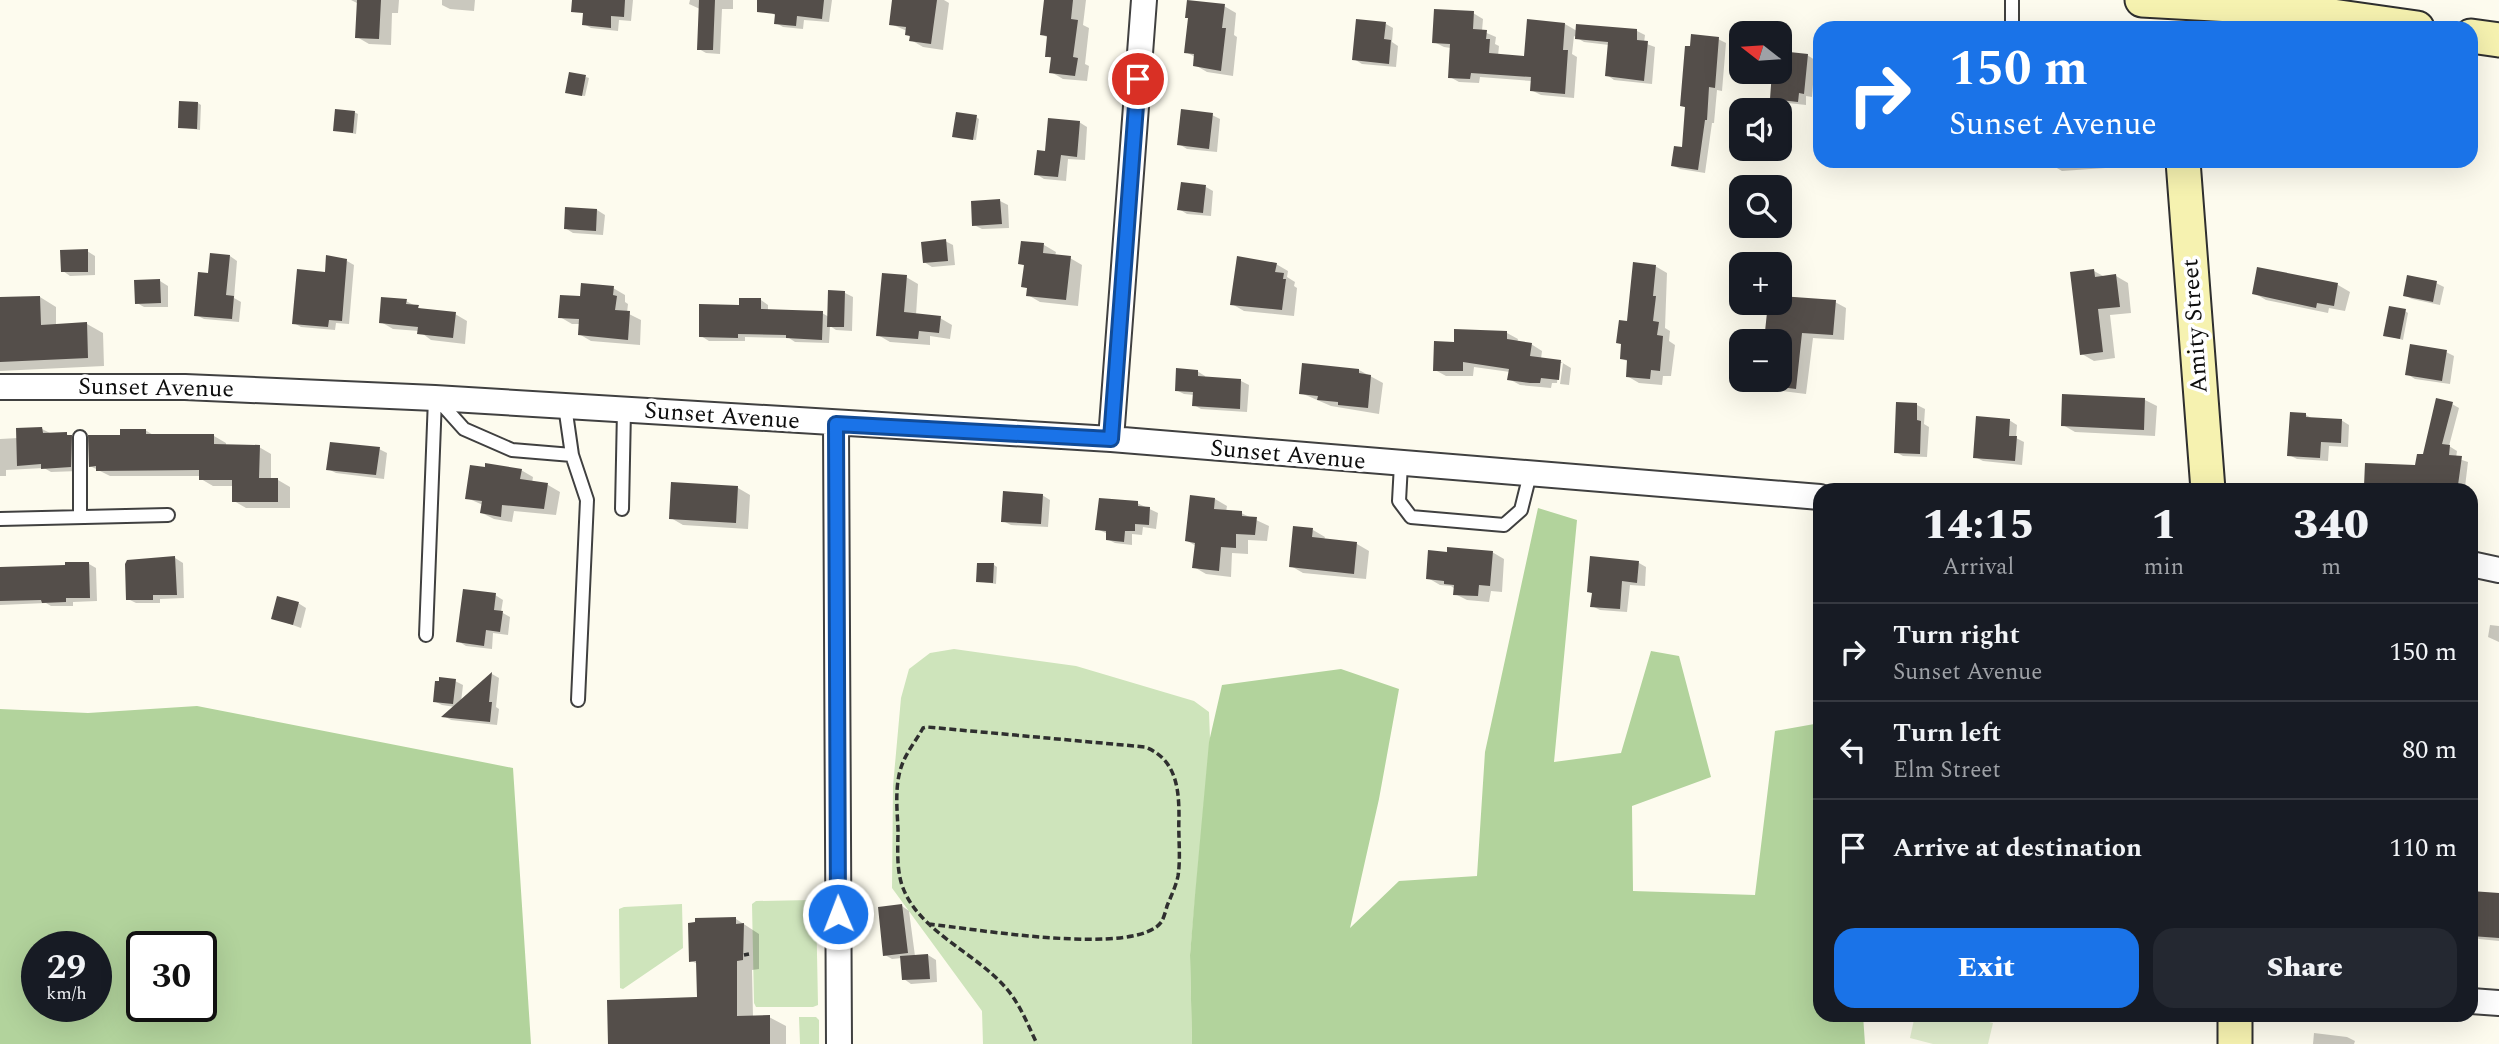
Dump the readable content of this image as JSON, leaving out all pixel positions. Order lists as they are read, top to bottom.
{
  "streets": {
    "main road": ["Amity Street"],
    "street": ["Sunset Avenue"]
  },
  "north": "left",
  "page": {
    "map_buttons": ["+", "−"],
    "turn": ["150 m", "Sunset Avenue"],
    "eta": [
      "14:15",
      "Arrival",
      "1",
      "min",
      "340",
      "m"
    ],
    "list": [
      {
        "name": "Turn right",
        "note": "Sunset Avenue",
        "value": "150 m"
      },
      {
        "name": "Turn left",
        "note": "Elm Street",
        "value": "80 m"
      },
      {
        "name": "Arrive at destination",
        "value": "110 m"
      }
    ],
    "buttons": ["Exit", "Share"],
    "speed": "29 km/h",
    "limit": "30"
  }
}
